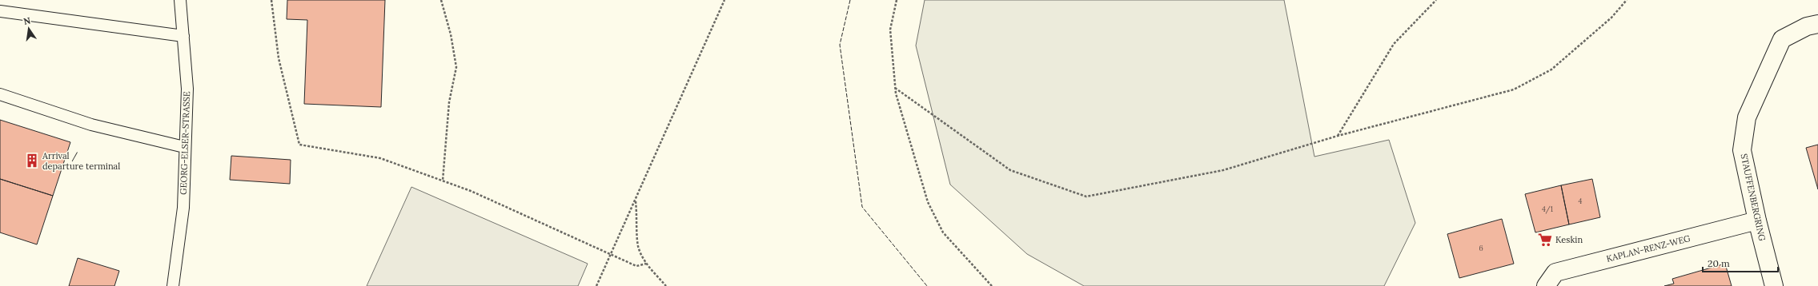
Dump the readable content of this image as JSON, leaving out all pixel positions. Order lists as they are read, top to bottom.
{
  "streets": {
    "street": ["STAUFFENBERGRING", "KAPLAN-RENZ-WEG"],
    "lane": ["GEORG-ELSER-STRASSE"]
  },
  "crossings": [
    ["STAUFFENBERGRING", "KAPLAN-RENZ-WEG"]
  ],
  "places": {
    "building": ["Arrival / departure terminal"],
    "supermarket": ["Keskin"]
  },
  "house_numbers": ["4", "4/1", "6"],
  "scale_bar": "20 m",
  "north": "top"
}
